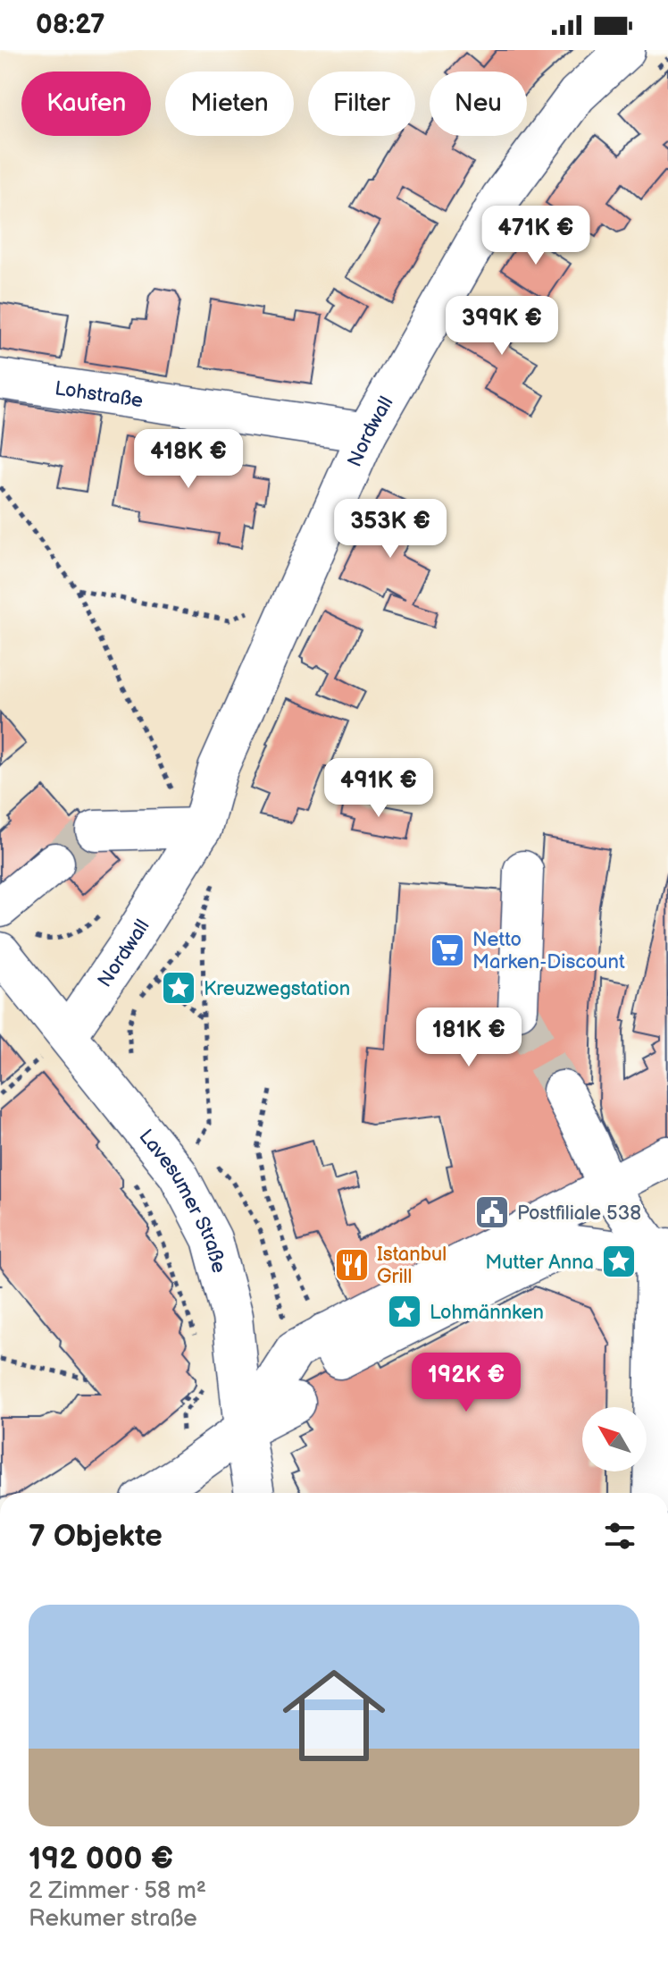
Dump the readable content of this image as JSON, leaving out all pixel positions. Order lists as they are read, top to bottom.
{
  "streets": {
    "street": ["Lohstraße", "Nordwall", "Lavesumer Straße"]
  },
  "crossings": [
    ["Lohstraße", "Nordwall"],
    ["Nordwall", "Lavesumer Straße"]
  ],
  "places": {
    "supermarket": ["Netto Marken-Discount"],
    "place": ["Kreuzwegstation", "Mutter Anna", "Lohmännken"],
    "public building": ["Postfiliale 538"],
    "restaurant": ["Istanbul Grill"]
  },
  "north": "top left",
  "page": {
    "status": "08:27",
    "chip": [
      "Kaufen",
      "Mieten",
      "Filter",
      "Neu"
    ],
    "price": [
      "471K €",
      "399K €",
      "418K €",
      "353K €",
      "491K €",
      "181K €",
      "192K €"
    ],
    "heading": "7 Objekte",
    "list": [
      {
        "name": "192 000 €",
        "note": "2 Zimmer · 58 m² · Rekumer straße"
      }
    ]
  }
}
